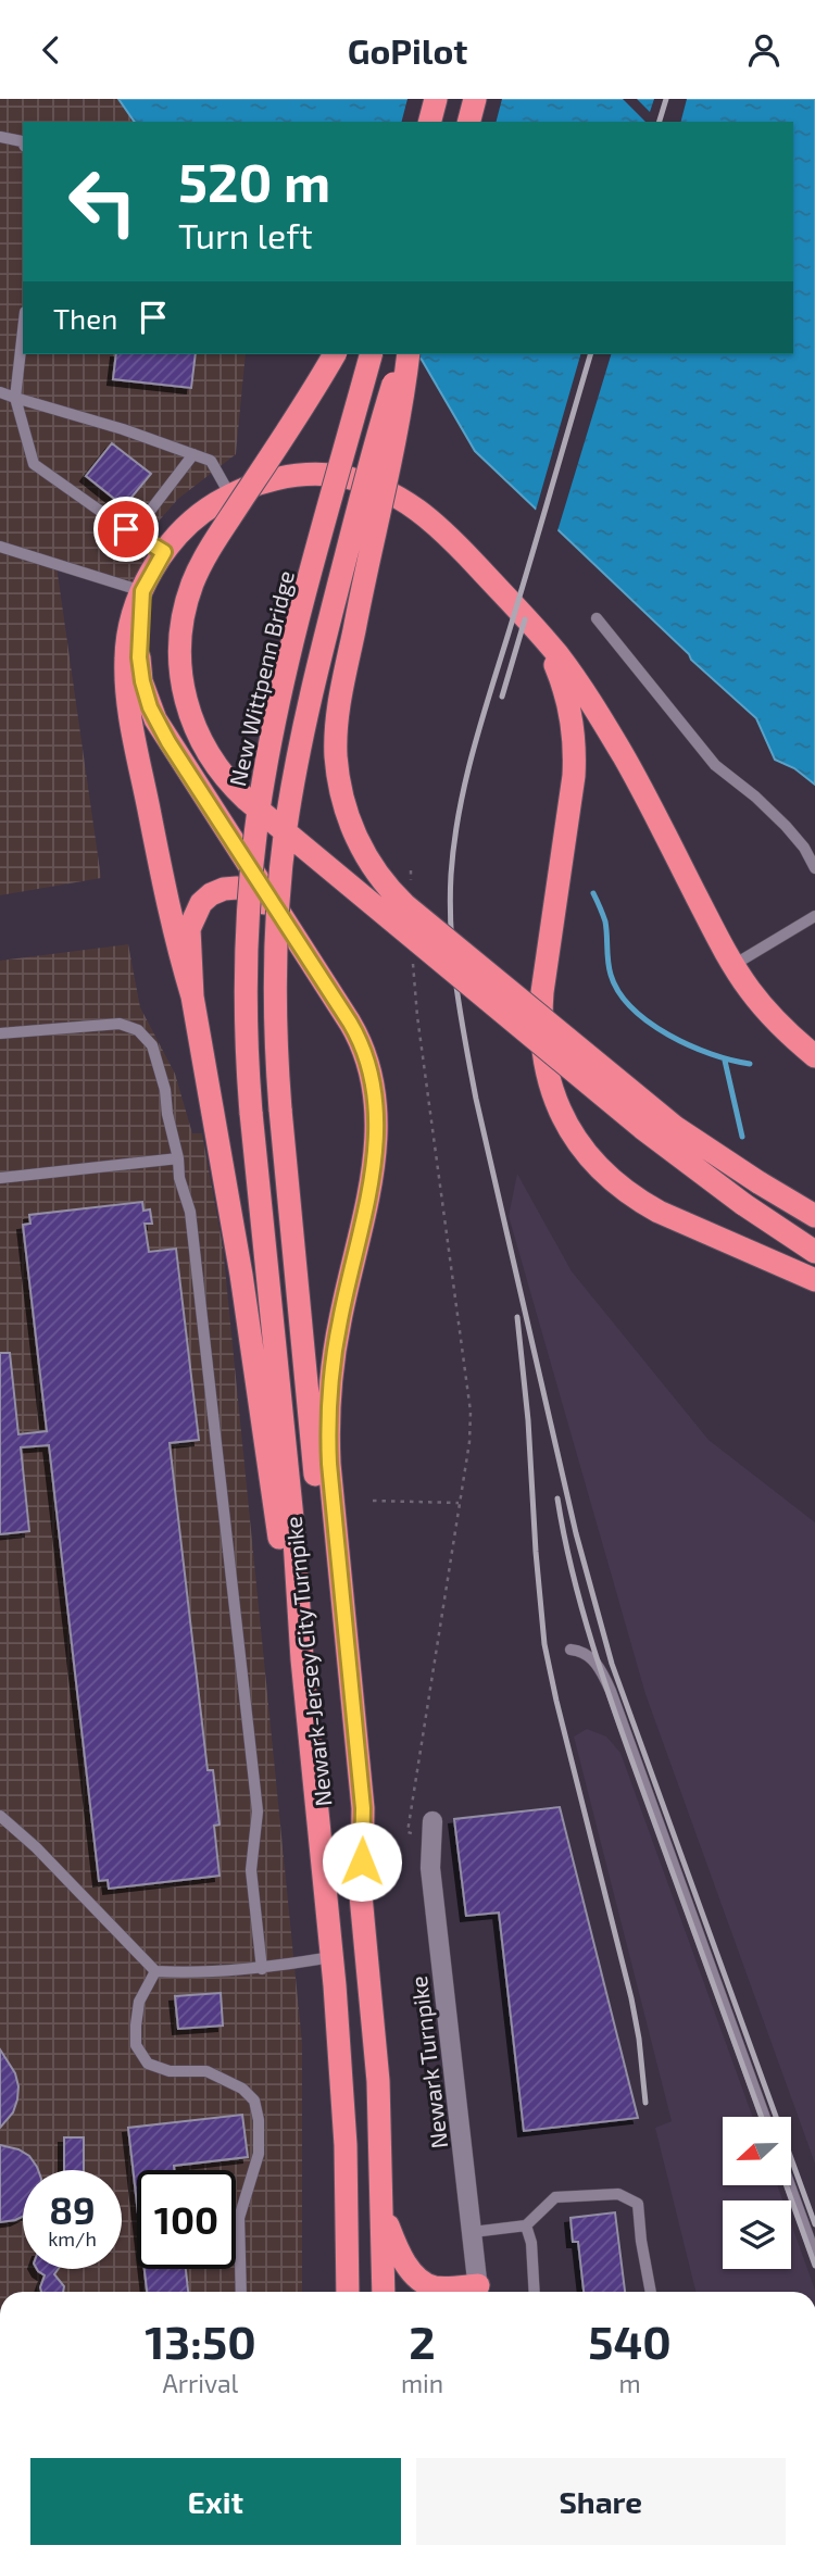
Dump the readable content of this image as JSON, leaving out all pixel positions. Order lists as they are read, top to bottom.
{
  "streets": {
    "highway": ["New Wittpenn Bridge", "Newark-Jersey City Turnpike"],
    "street": ["Newark Turnpike"]
  },
  "crossings": [
    ["New Wittpenn Bridge", "Newark-Jersey City Turnpike"]
  ],
  "north": "left",
  "page": {
    "header": "GoPilot",
    "turn": ["520 m", "Turn left"],
    "then": "Then",
    "speed": "89 km/h",
    "limit": "100",
    "eta": [
      "13:50",
      "Arrival",
      "2",
      "min",
      "540",
      "m"
    ],
    "buttons": ["Exit", "Share"]
  }
}
